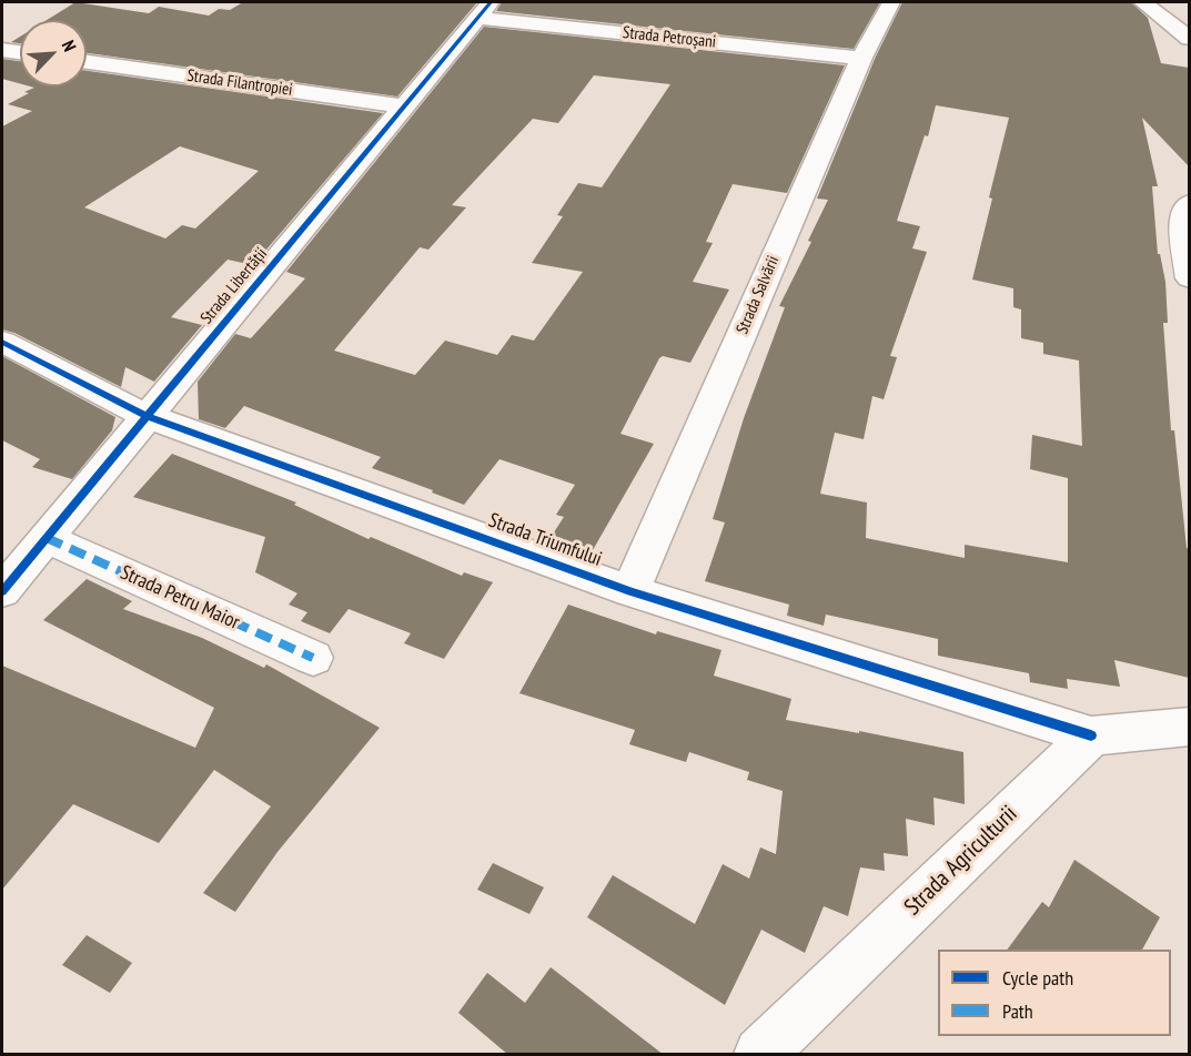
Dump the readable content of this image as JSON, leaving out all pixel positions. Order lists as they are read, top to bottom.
{
  "streets": {
    "street": [
      "Strada Petroșani",
      "Strada Filantropiei",
      "Strada Libertății",
      "Strada Salvării",
      "Strada Triumfului",
      "Strada Petru Maior",
      "Strada Agriculturii"
    ]
  },
  "crossings": [
    ["Strada Petroșani", "Strada Libertății"],
    ["Strada Petroșani", "Strada Salvării"],
    ["Strada Filantropiei", "Strada Libertății"],
    ["Strada Libertății", "Strada Triumfului"],
    ["Strada Libertății", "Strada Petru Maior"],
    ["Strada Salvării", "Strada Triumfului"],
    ["Strada Triumfului", "Strada Agriculturii"]
  ],
  "legend": ["Cycle path", "Path"],
  "north": "top right"
}
